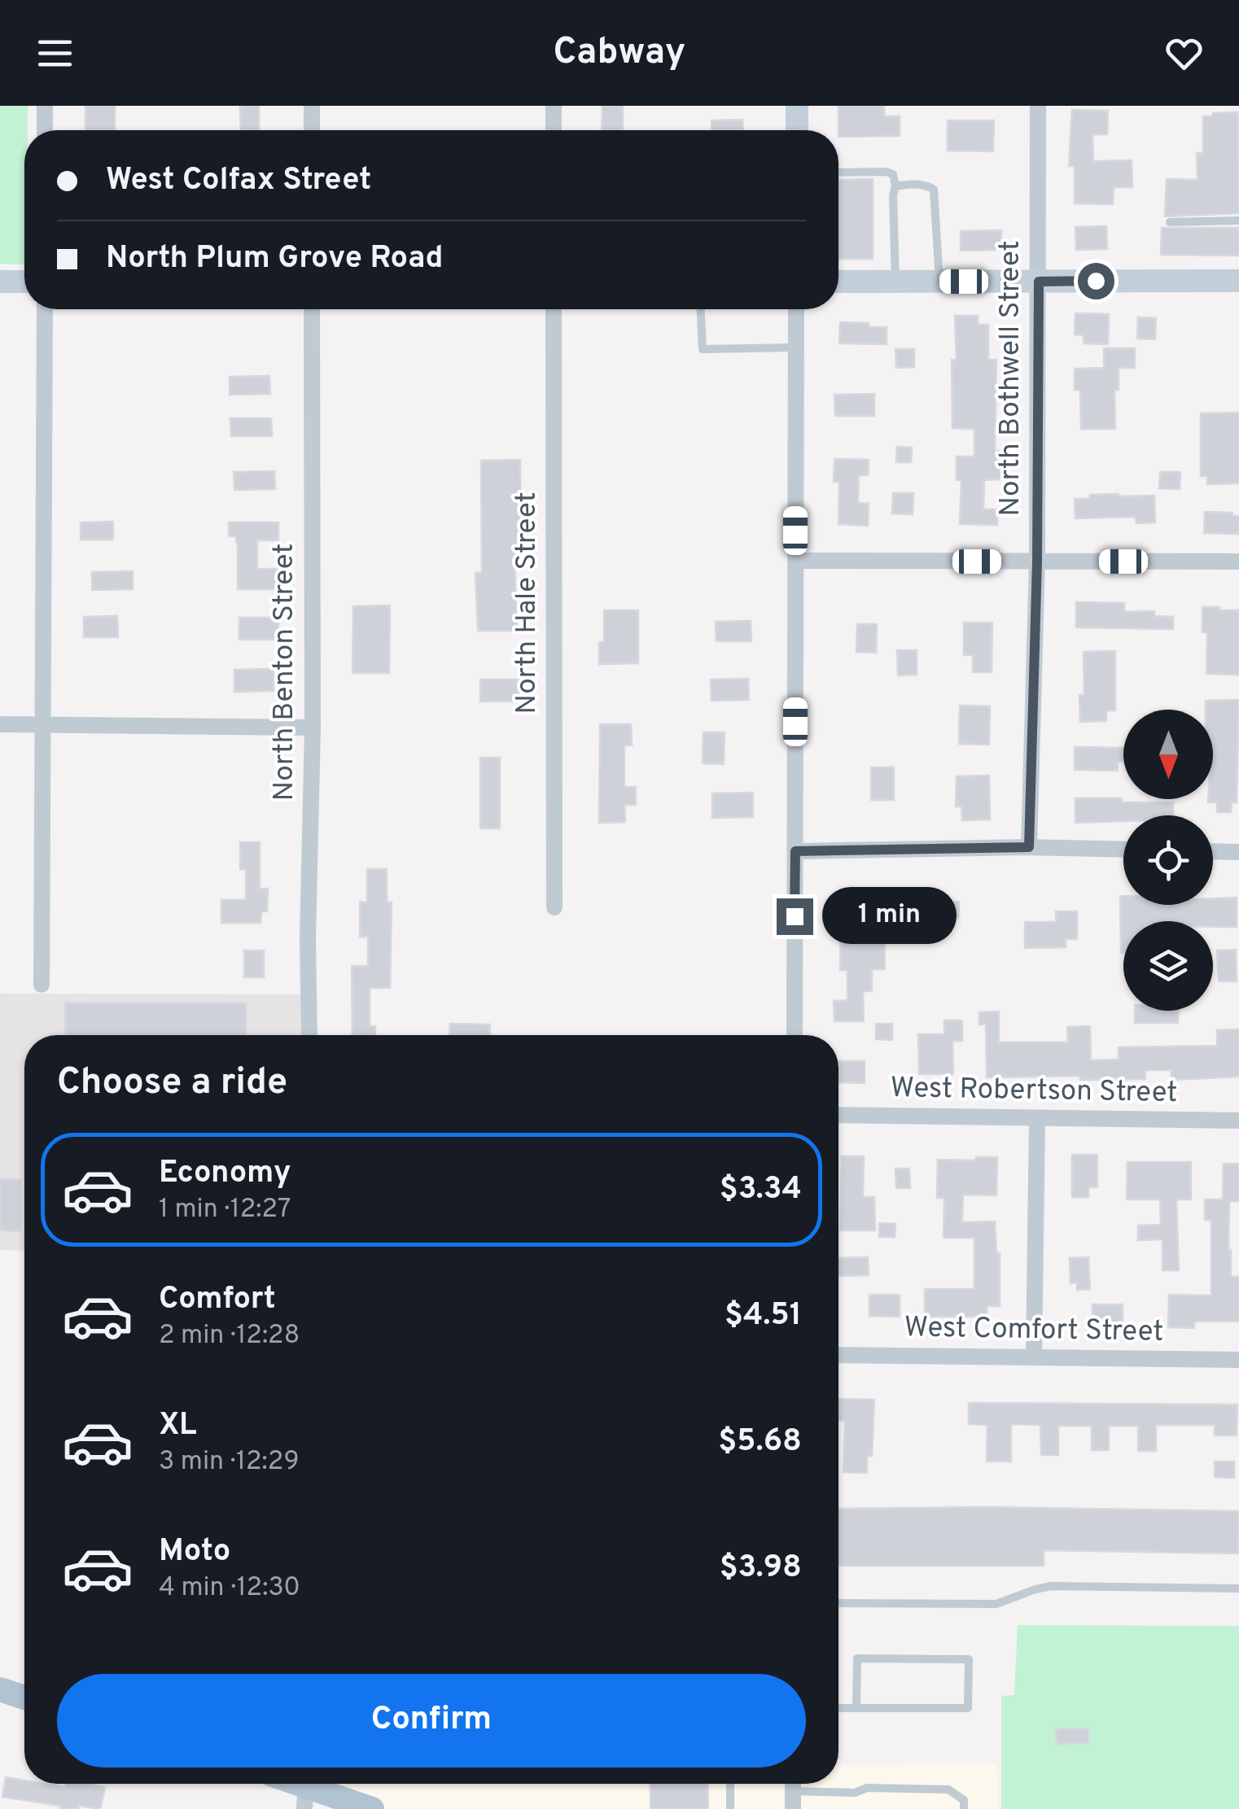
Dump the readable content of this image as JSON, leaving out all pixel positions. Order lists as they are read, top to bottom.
{
  "streets": {
    "street": [
      "North Bothwell Street",
      "North Hale Street",
      "North Benton Street",
      "West Robertson Street",
      "West Comfort Street"
    ]
  },
  "north": "bottom",
  "page": {
    "header": "Cabway",
    "banner": ["West Colfax Street", "North Plum Grove Road"],
    "bubble": "1 min",
    "heading": "Choose a ride",
    "list": [
      {
        "name": "Economy",
        "note": "1 min · 12:27",
        "value": "$3.34"
      },
      {
        "name": "Comfort",
        "note": "2 min · 12:28",
        "value": "$4.51"
      },
      {
        "name": "XL",
        "note": "3 min · 12:29",
        "value": "$5.68"
      },
      {
        "name": "Moto",
        "note": "4 min · 12:30",
        "value": "$3.98"
      }
    ],
    "buttons": "Confirm"
  }
}
